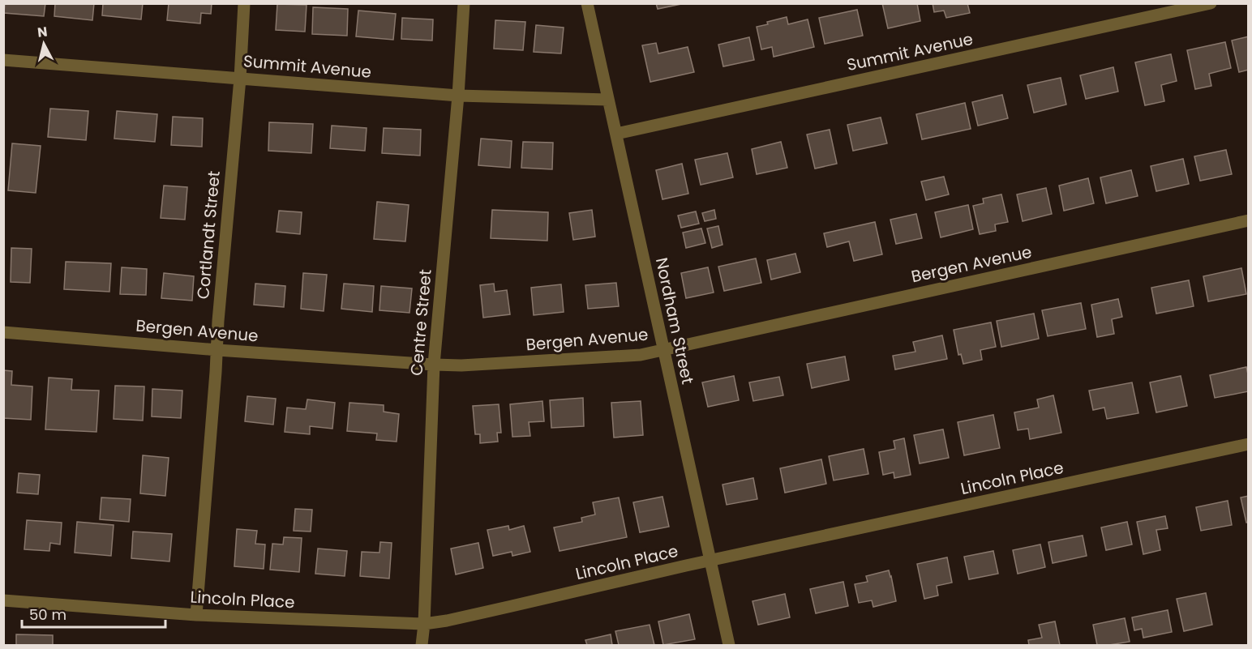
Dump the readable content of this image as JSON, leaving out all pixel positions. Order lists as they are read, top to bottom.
{
  "streets": {
    "street": [
      "Summit Avenue",
      "Cortlandt Street",
      "Bergen Avenue",
      "Nordham Street",
      "Centre Street",
      "Lincoln Place"
    ]
  },
  "crossings": [
    ["Summit Avenue", "Cortlandt Street"],
    ["Summit Avenue", "Nordham Street"],
    ["Summit Avenue", "Centre Street"],
    ["Cortlandt Street", "Bergen Avenue"],
    ["Cortlandt Street", "Lincoln Place"],
    ["Bergen Avenue", "Nordham Street"],
    ["Bergen Avenue", "Centre Street"],
    ["Nordham Street", "Lincoln Place"],
    ["Centre Street", "Lincoln Place"]
  ],
  "scale_bar": "50 m",
  "north": "top"
}
